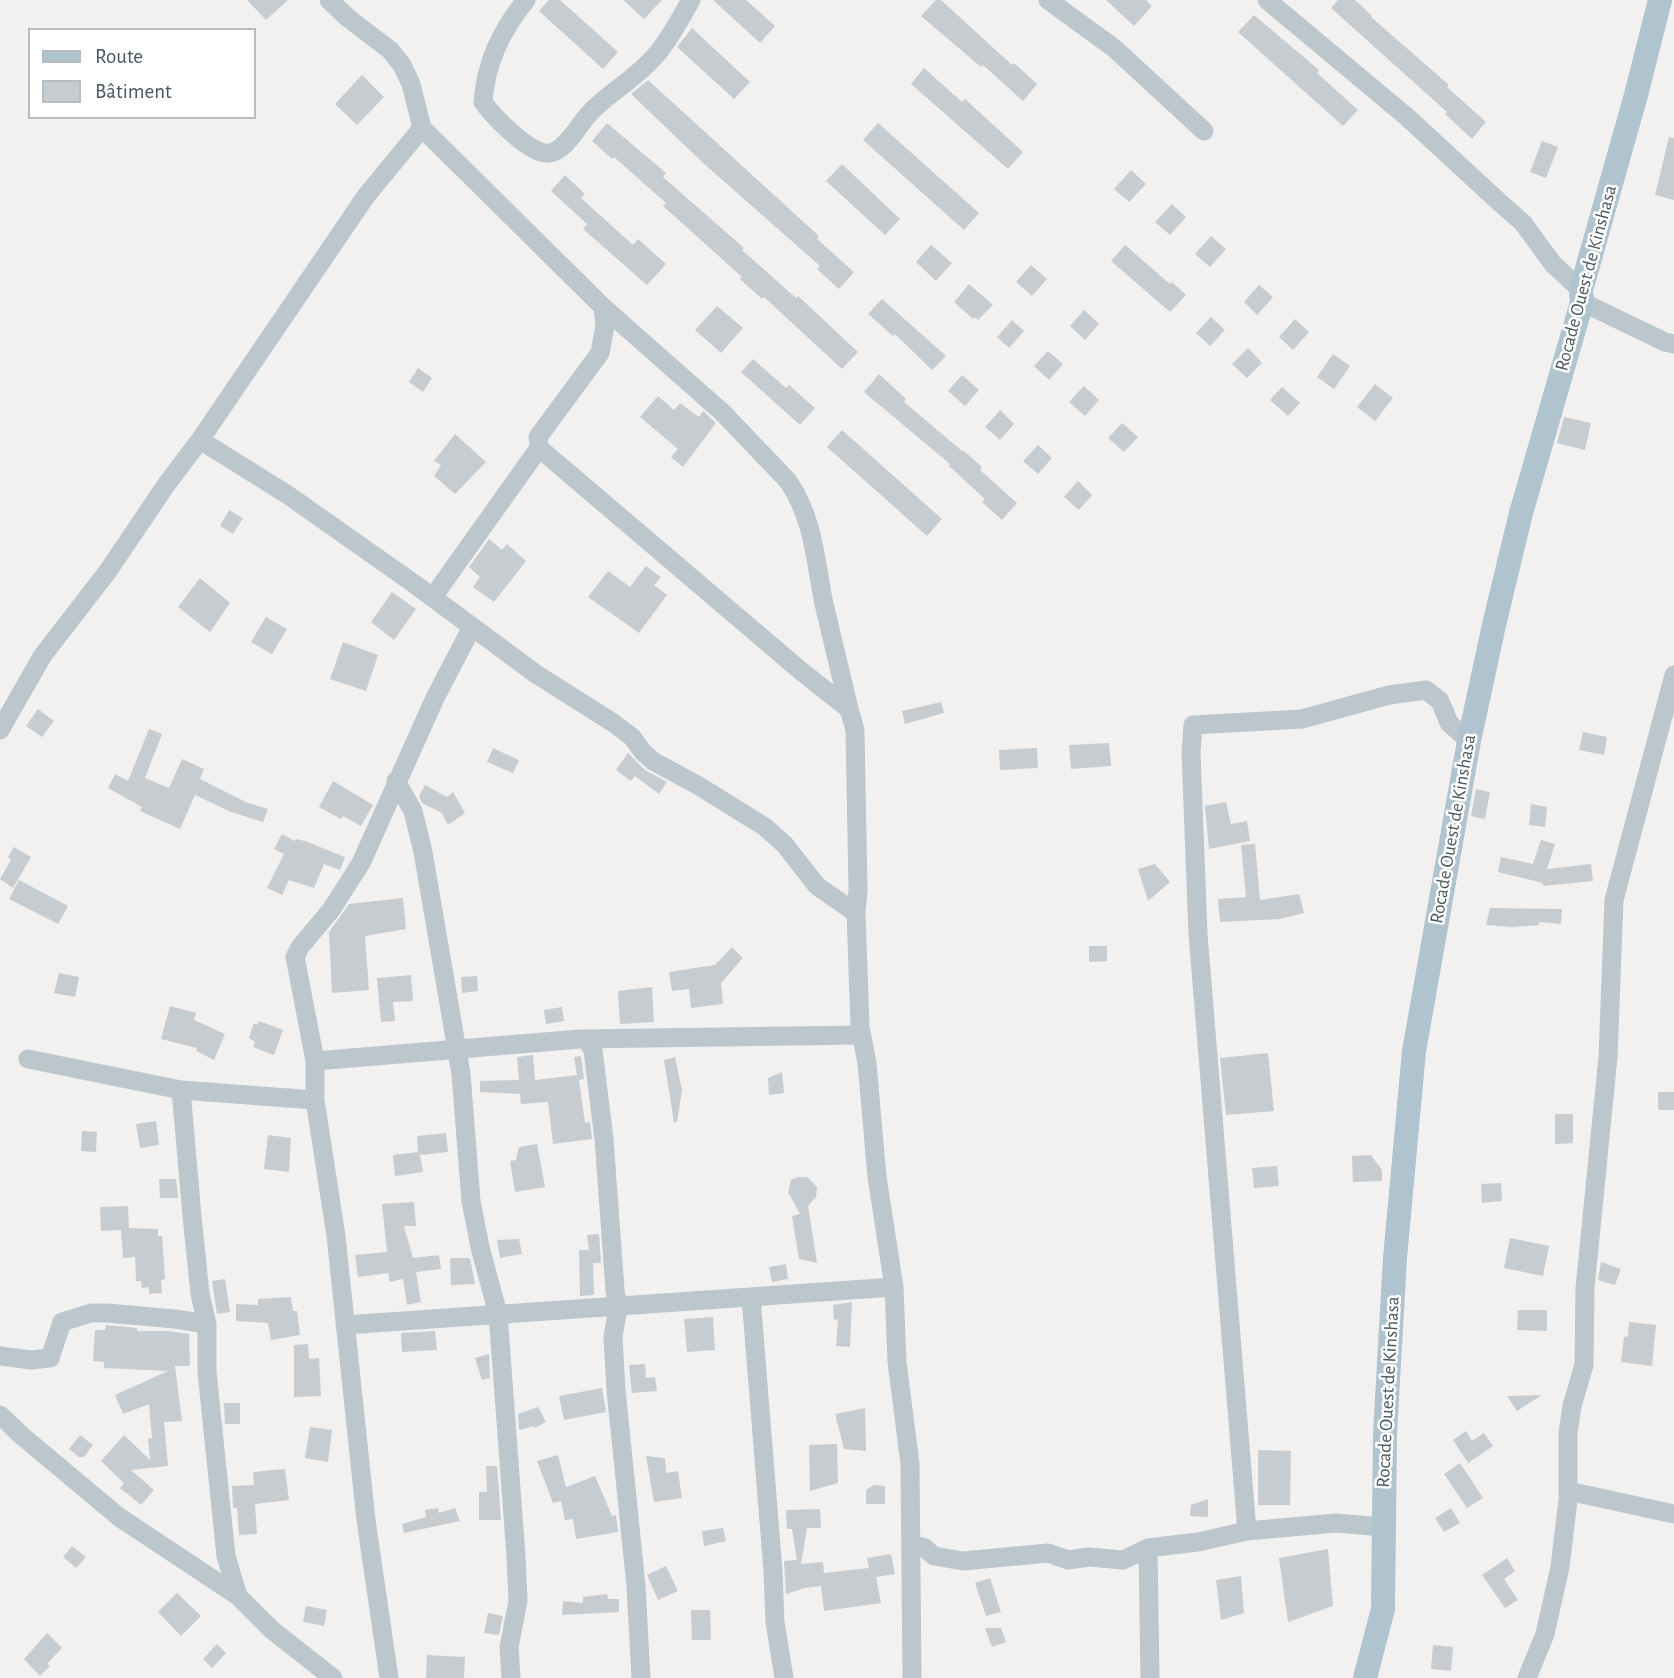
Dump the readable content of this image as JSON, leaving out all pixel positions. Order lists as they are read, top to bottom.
{
  "streets": {
    "main road": ["Rocade Ouest de Kinshasa"]
  },
  "legend": ["Route", "Bâtiment"]
}
